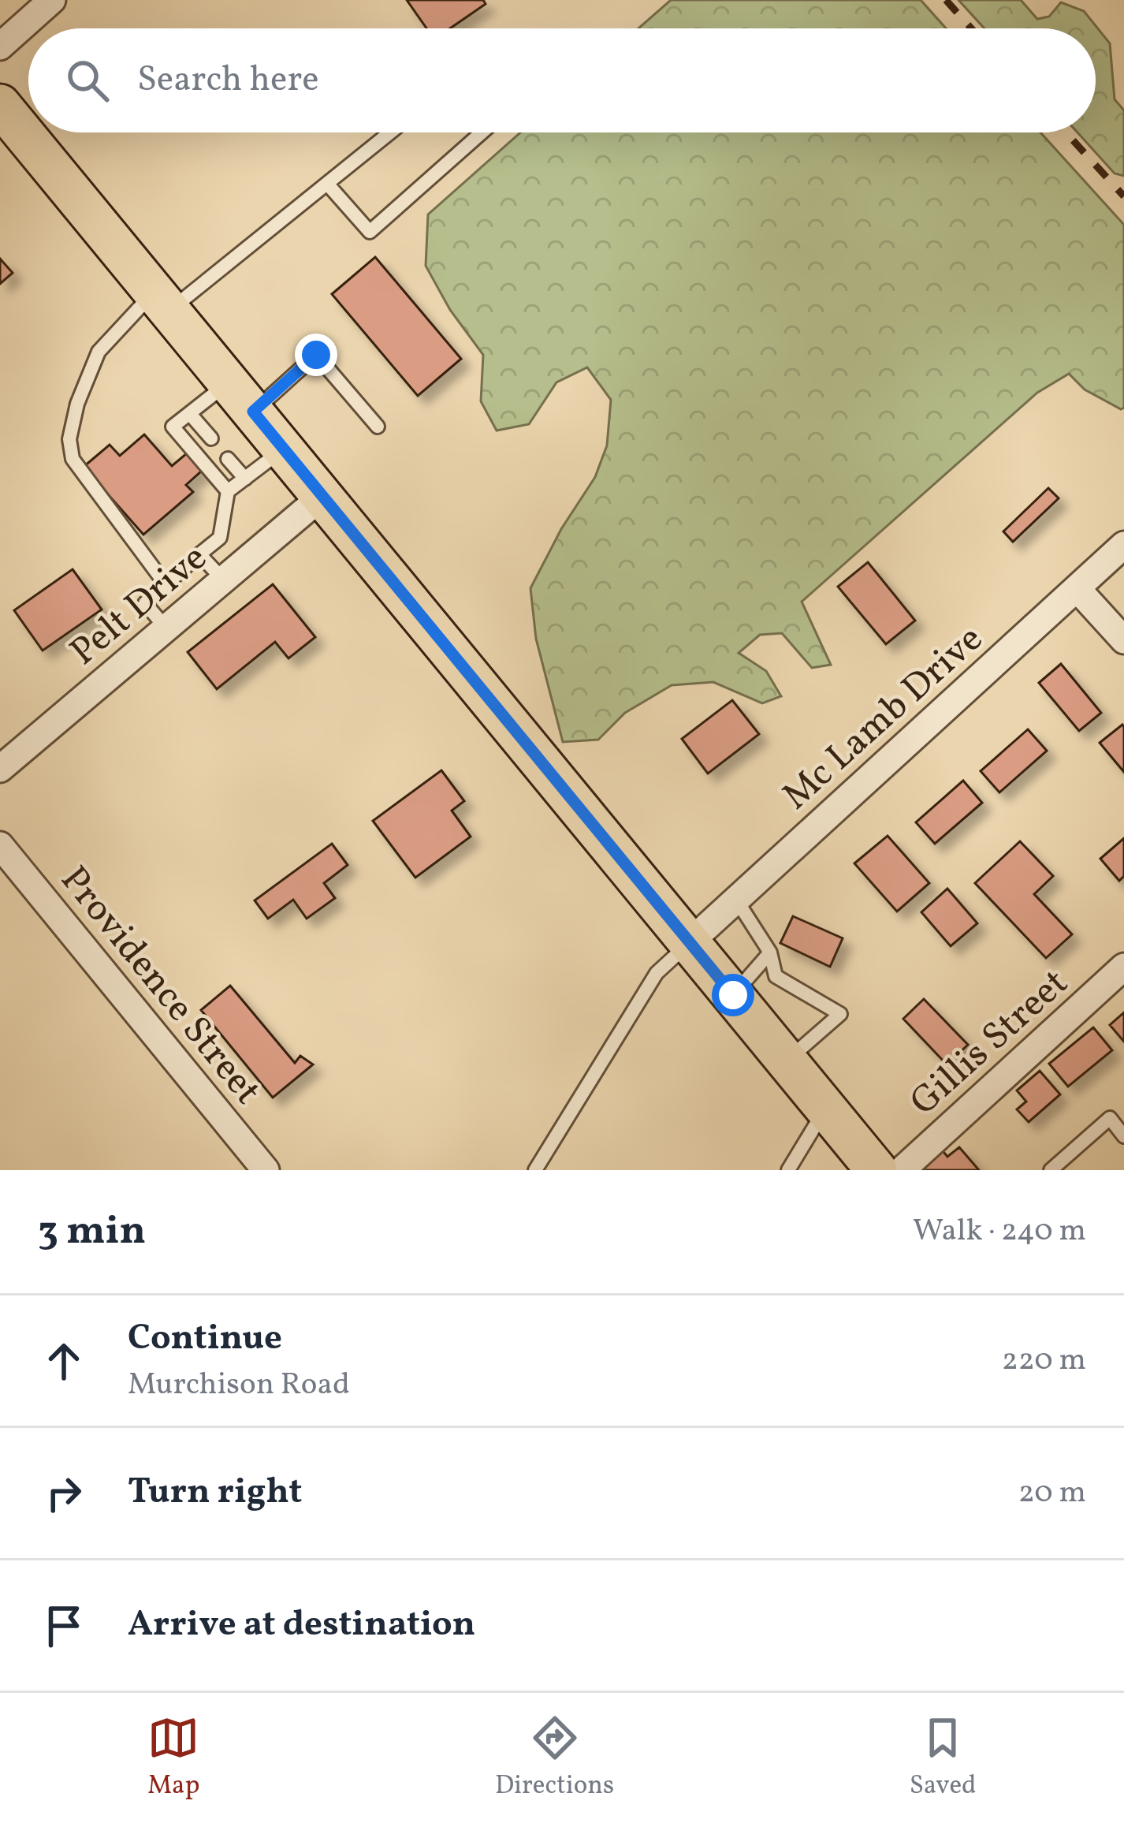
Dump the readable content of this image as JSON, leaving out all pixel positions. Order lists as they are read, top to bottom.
{
  "streets": {
    "street": [
      "Pelt Drive",
      "Mc Lamb Drive",
      "Providence Street",
      "Gillis Street"
    ]
  },
  "page": {
    "search": "Search here",
    "heading": ["3 min", "Walk · 240 m"],
    "list": [
      ["Continue", "Murchison Road", "220 m"],
      ["Turn right", "20 m"],
      "Arrive at destination"
    ],
    "nav": ["Map", "Directions", "Saved"]
  }
}
